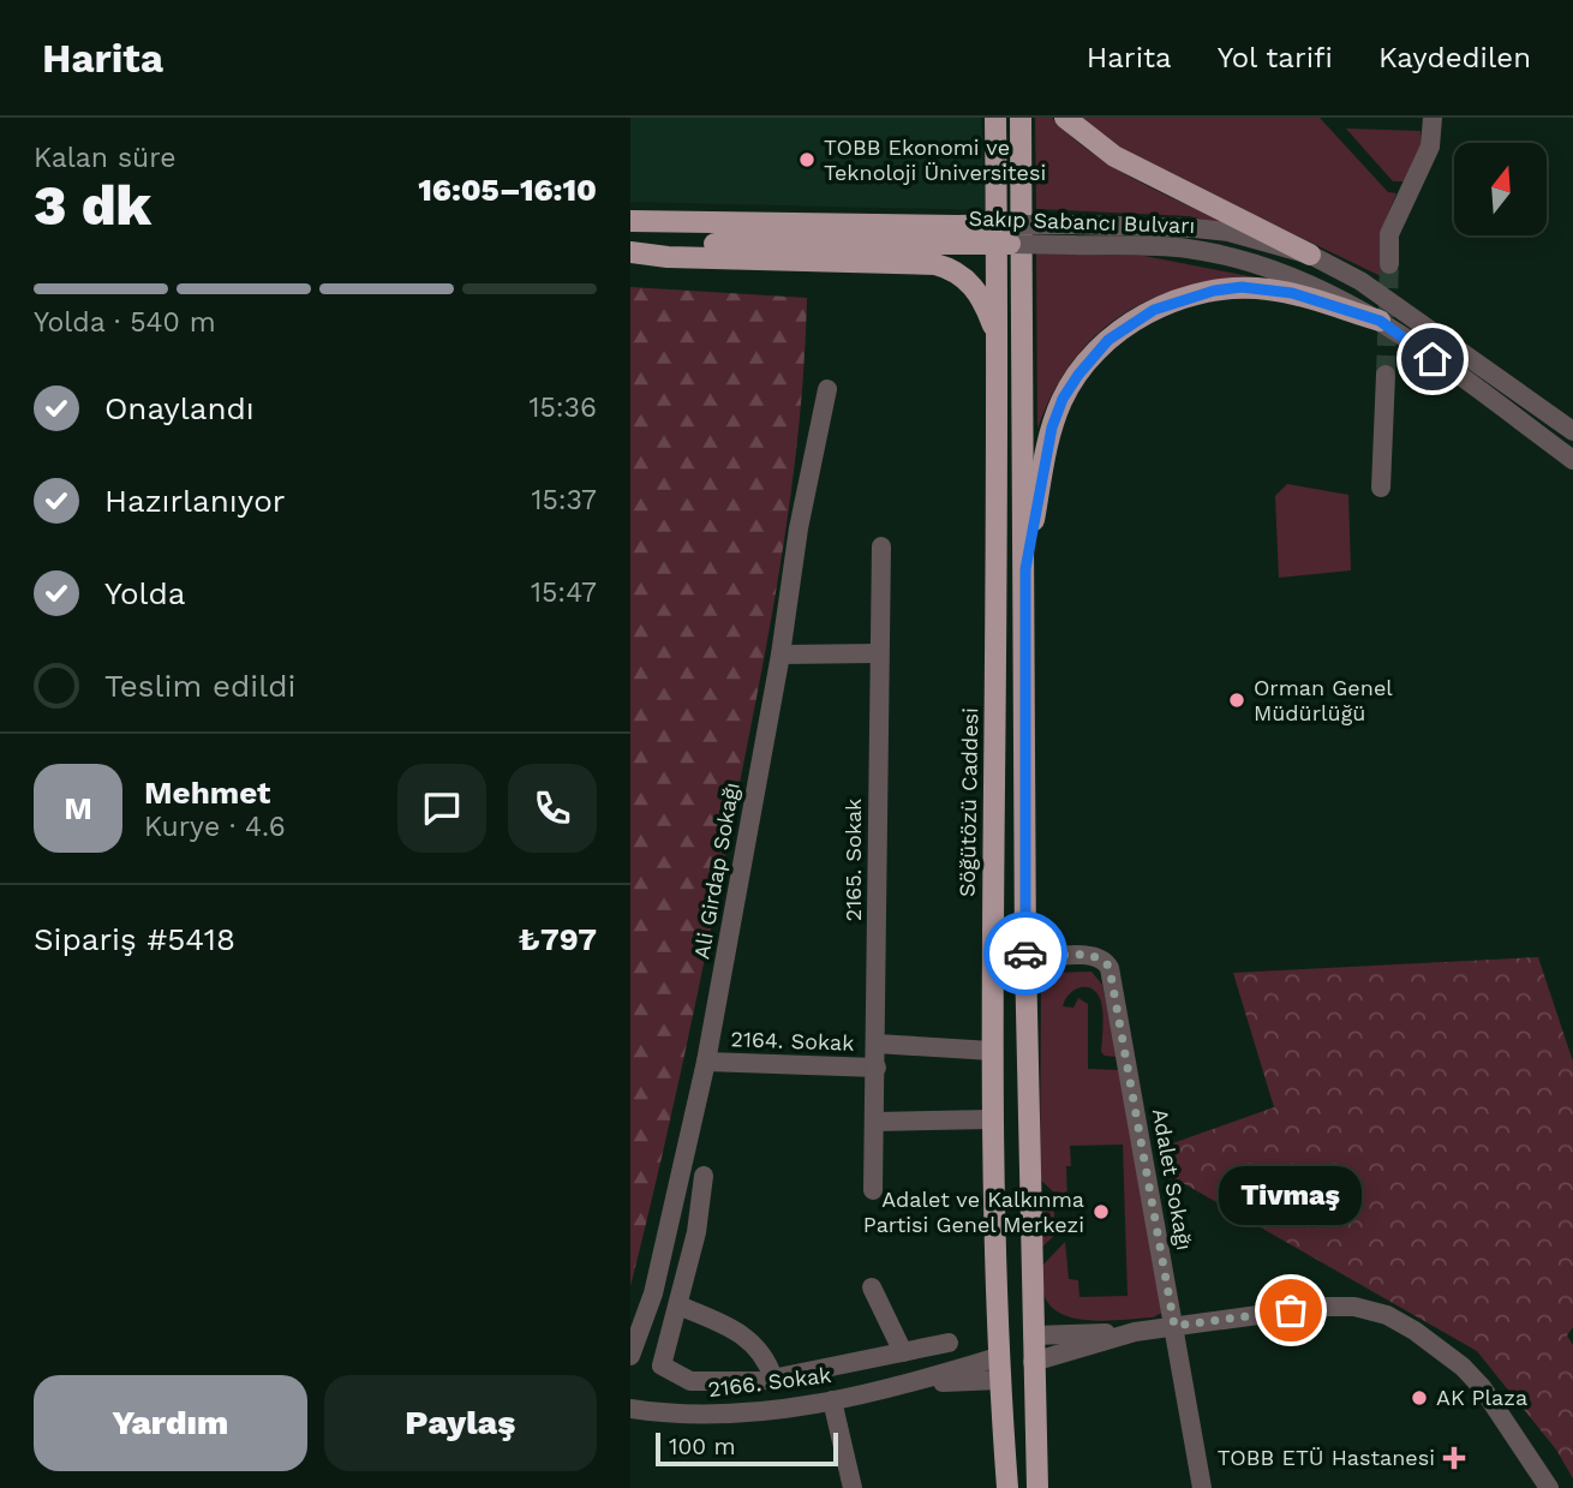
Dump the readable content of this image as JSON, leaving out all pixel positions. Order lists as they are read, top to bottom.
{
  "streets": {
    "main road": ["Sakıp Sabancı Bulvarı", "Söğütözü Caddesi"],
    "street": [
      "2165. Sokak",
      "Ali Girdap Sokağı",
      "2164. Sokak",
      "Adalet Sokağı",
      "2166. Sokak"
    ]
  },
  "crossings": [
    ["Sakıp Sabancı Bulvarı", "Söğütözü Caddesi"],
    ["Söğütözü Caddesi", "2164. Sokak"],
    ["Söğütözü Caddesi", "2166. Sokak"],
    ["2165. Sokak", "2164. Sokak"],
    ["Ali Girdap Sokağı", "2164. Sokak"]
  ],
  "places": {
    "other": [
      "TOBB Ekonomi ve Teknoloji Üniversitesi",
      "Orman Genel Müdürlüğü",
      "Adalet ve Kalkınma Partisi Genel Merkezi",
      "Tivmaş",
      "AK Plaza"
    ],
    "health": ["TOBB ETÜ Hastanesi"]
  },
  "scale_bar": "100 m",
  "north": "top",
  "page": {
    "header": "Harita",
    "nav": ["Harita", "Yol tarifi", "Kaydedilen"],
    "heading": ["3 dk", "Kalan süre", "16:05–16:10"],
    "panel": [
      "Mehmet",
      "Kurye · 4.6",
      "Sipariş #5418",
      "₺797"
    ],
    "bar": "Yolda · 540 m",
    "list": [
      ["Onaylandı", "15:36"],
      ["Hazırlanıyor", "15:37"],
      ["Yolda", "15:47"],
      "Teslim edildi"
    ],
    "round": "M",
    "bubble": "Tivmaş",
    "buttons": ["Yardım", "Paylaş"],
    "scale": "100 m"
  }
}
